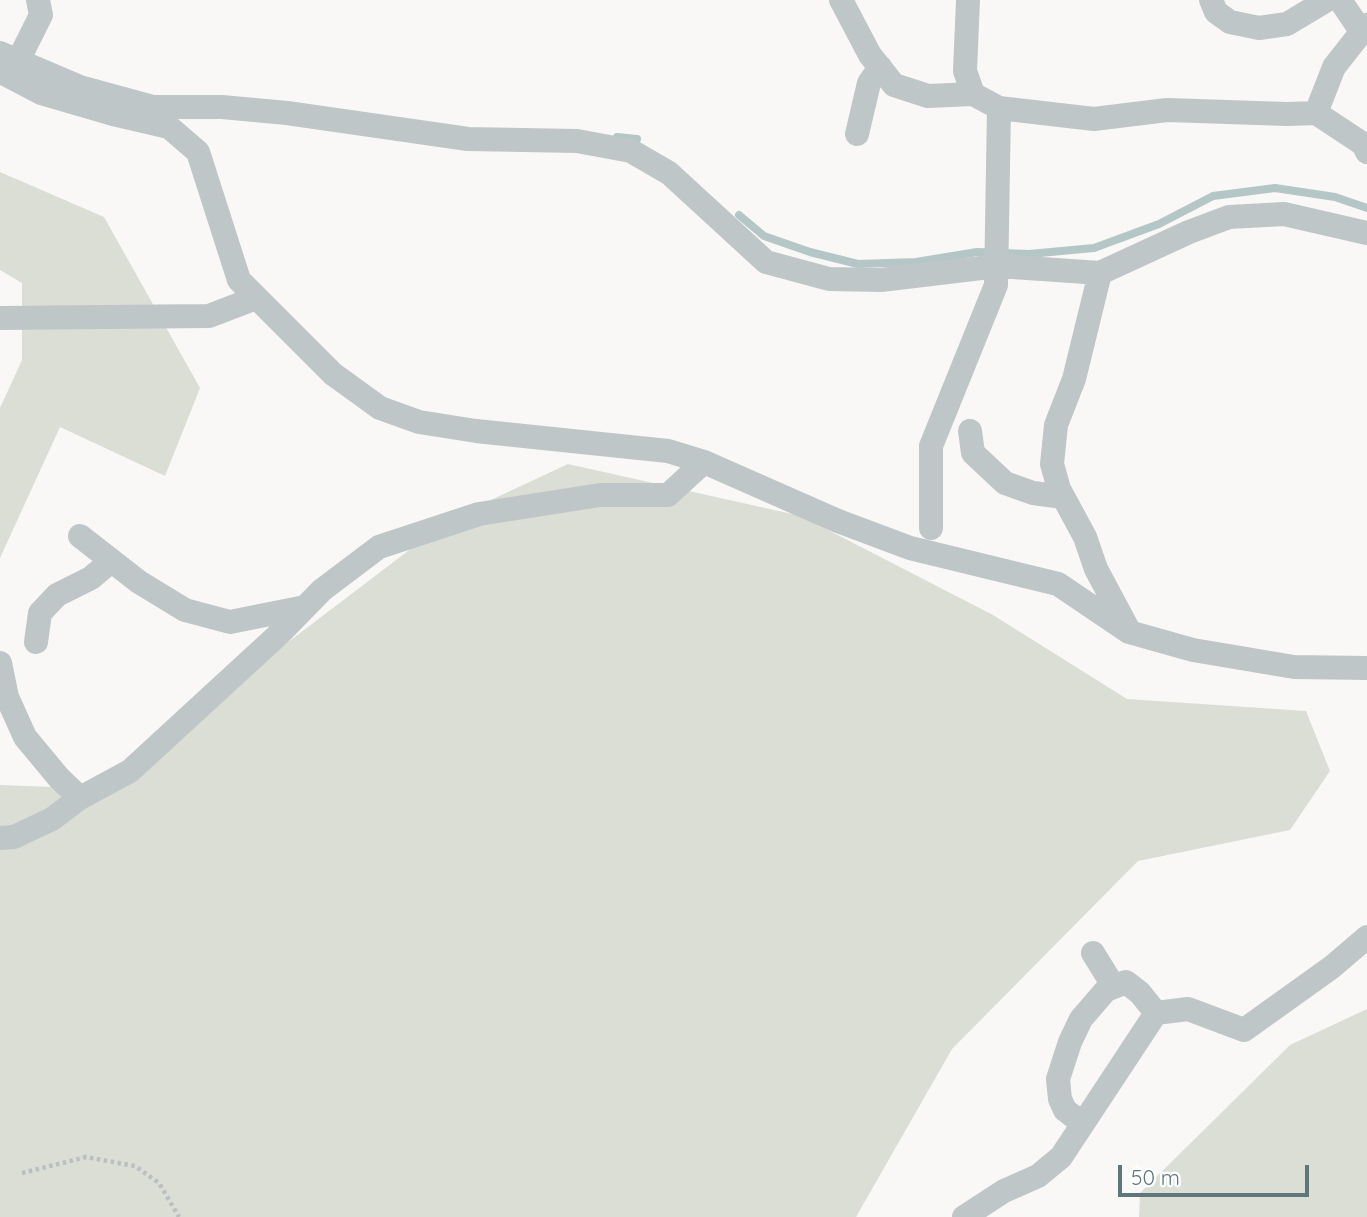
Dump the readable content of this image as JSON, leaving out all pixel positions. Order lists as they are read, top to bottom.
{
  "scale_bar": "50 m"
}
